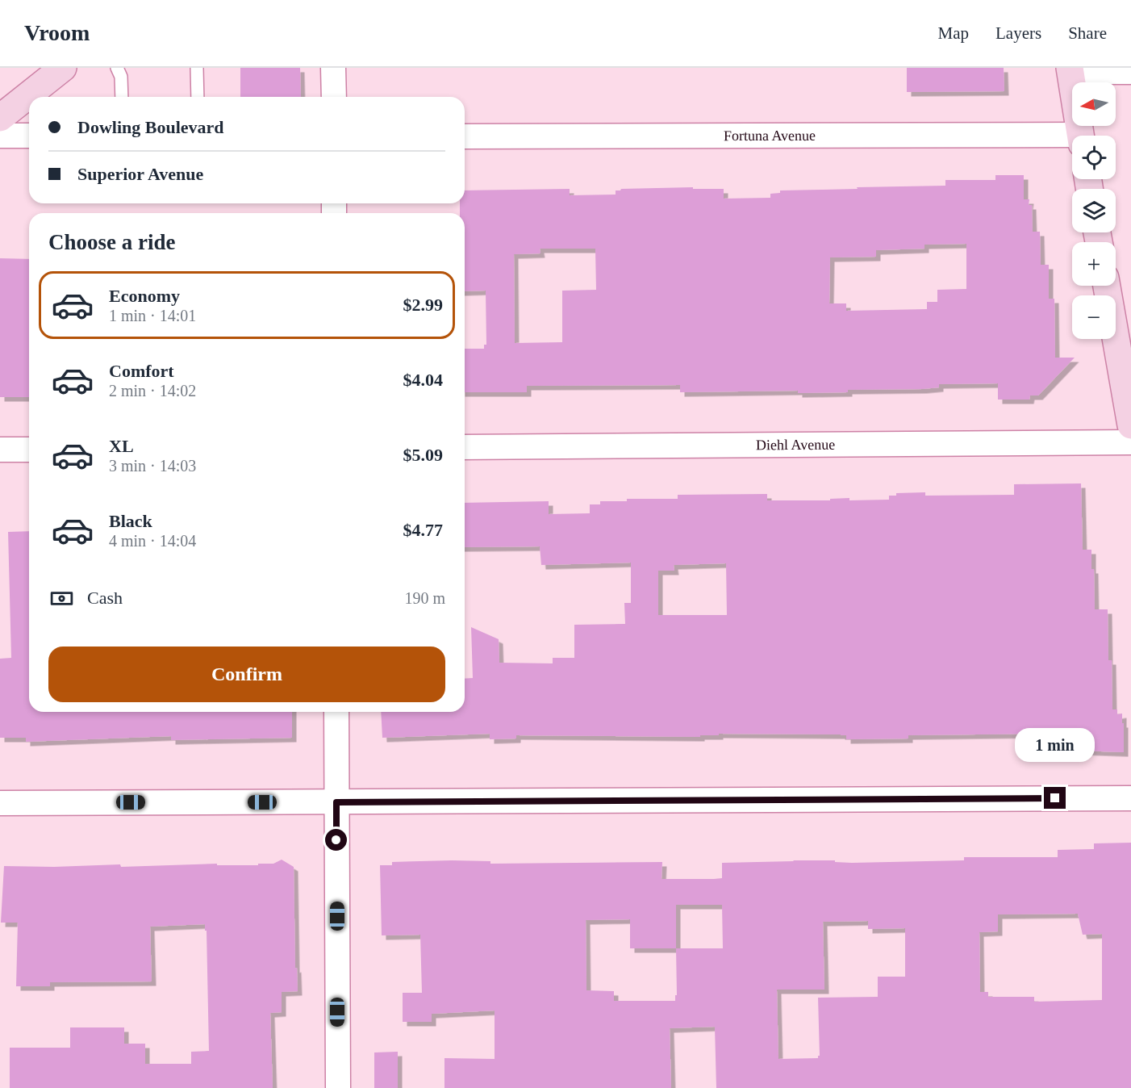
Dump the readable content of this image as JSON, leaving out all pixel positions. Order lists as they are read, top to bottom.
{
  "streets": {
    "street": ["Fortuna Avenue", "Diehl Avenue"]
  },
  "north": "left",
  "page": {
    "header": "Vroom",
    "nav": ["Map", "Layers", "Share"],
    "map_buttons": ["+", "−"],
    "banner": ["Dowling Boulevard", "Superior Avenue"],
    "heading": "Choose a ride",
    "list": [
      {
        "name": "Economy",
        "note": "1 min · 14:01",
        "value": "$2.99"
      },
      {
        "name": "Comfort",
        "note": "2 min · 14:02",
        "value": "$4.04"
      },
      {
        "name": "XL",
        "note": "3 min · 14:03",
        "value": "$5.09"
      },
      {
        "name": "Black",
        "note": "4 min · 14:04",
        "value": "$4.77"
      }
    ],
    "pay": ["Cash", "190 m"],
    "buttons": "Confirm",
    "bubble": "1 min"
  }
}
